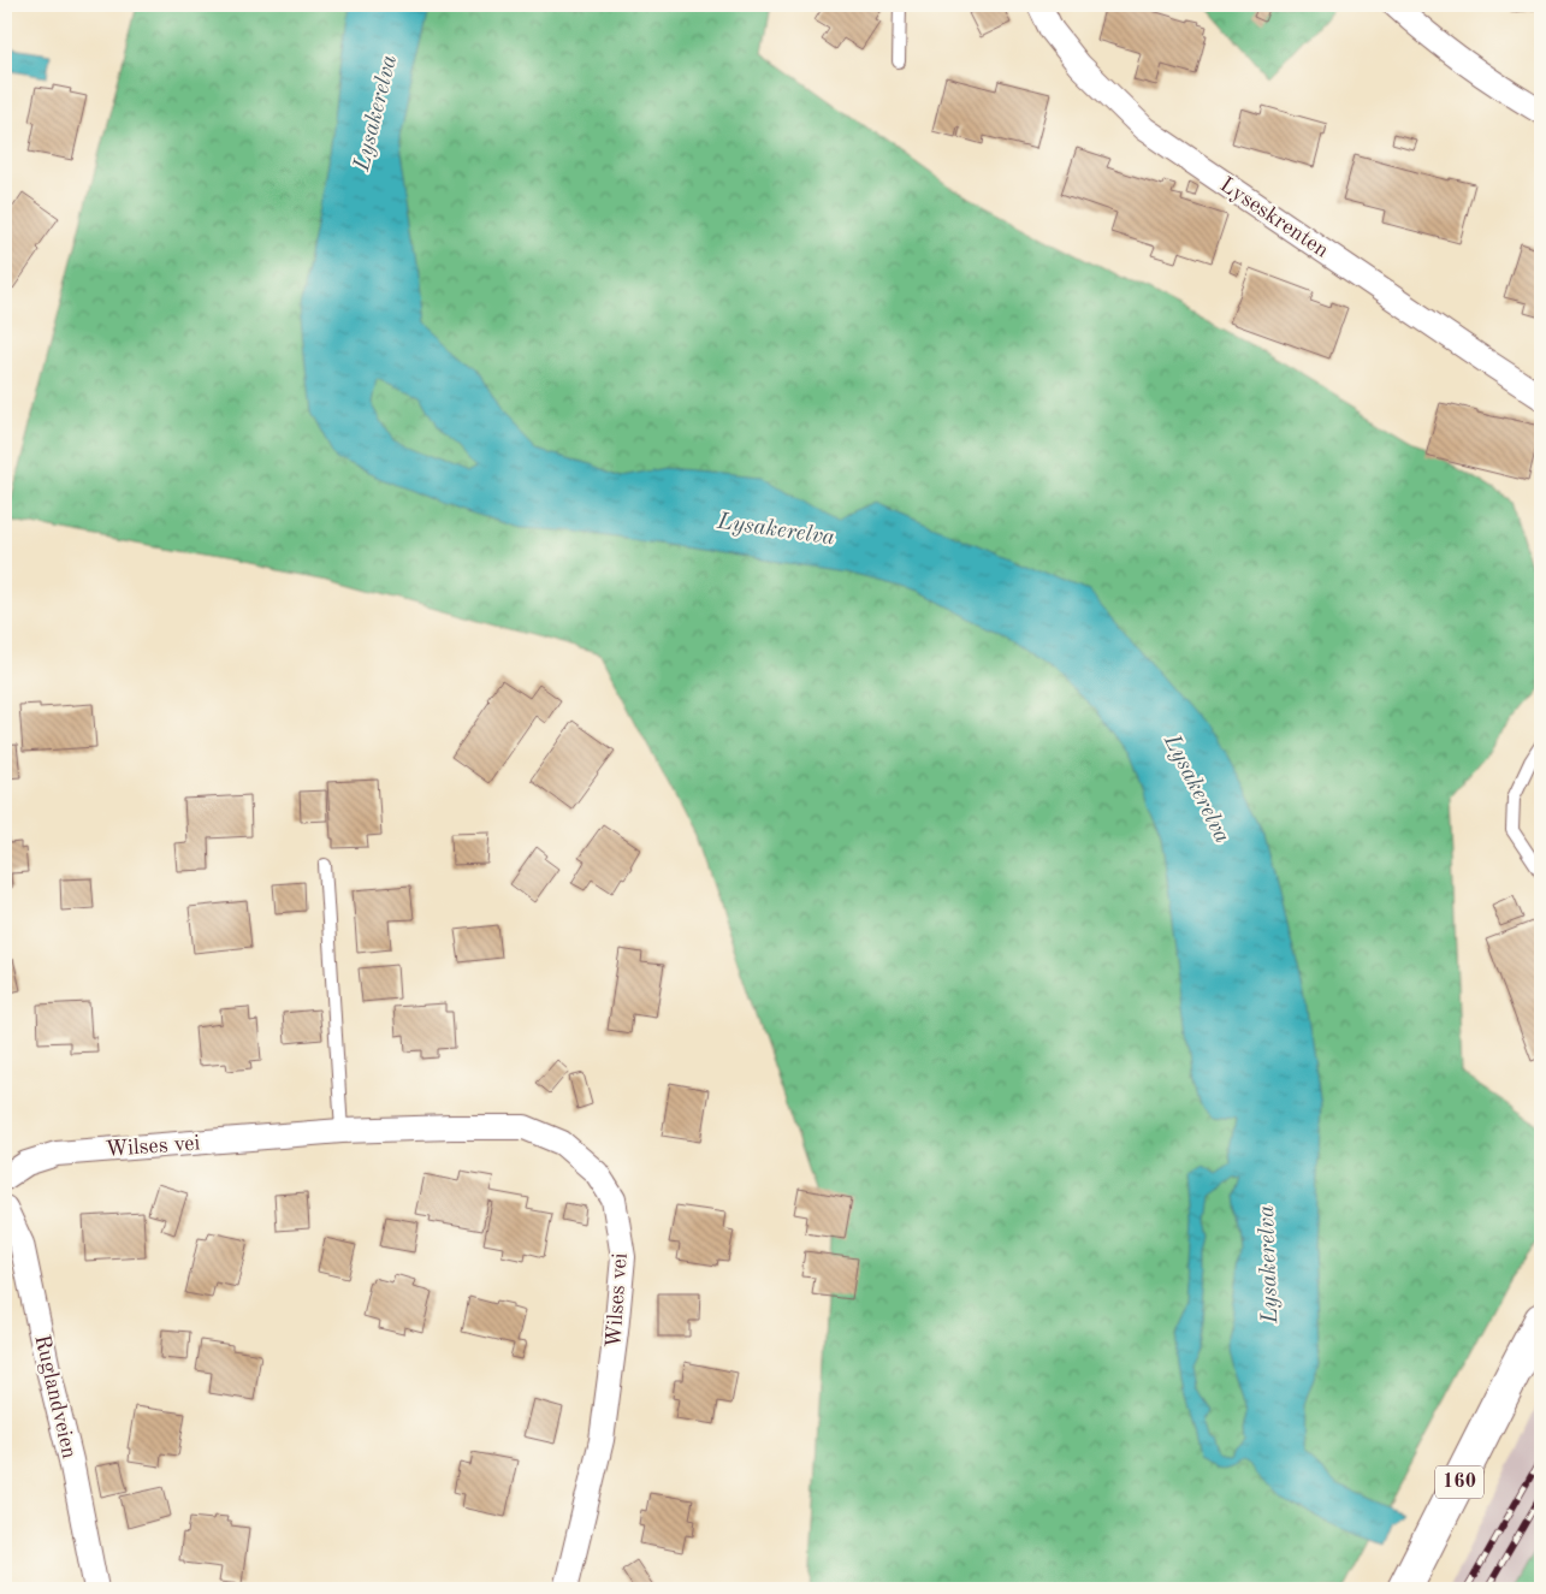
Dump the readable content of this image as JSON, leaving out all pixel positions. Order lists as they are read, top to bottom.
{
  "streets": {
    "main road": ["160"],
    "street": ["Lyseskrenten", "Wilses vei", "Ruglandveien"]
  },
  "water": ["Lysakerelva"]
}
